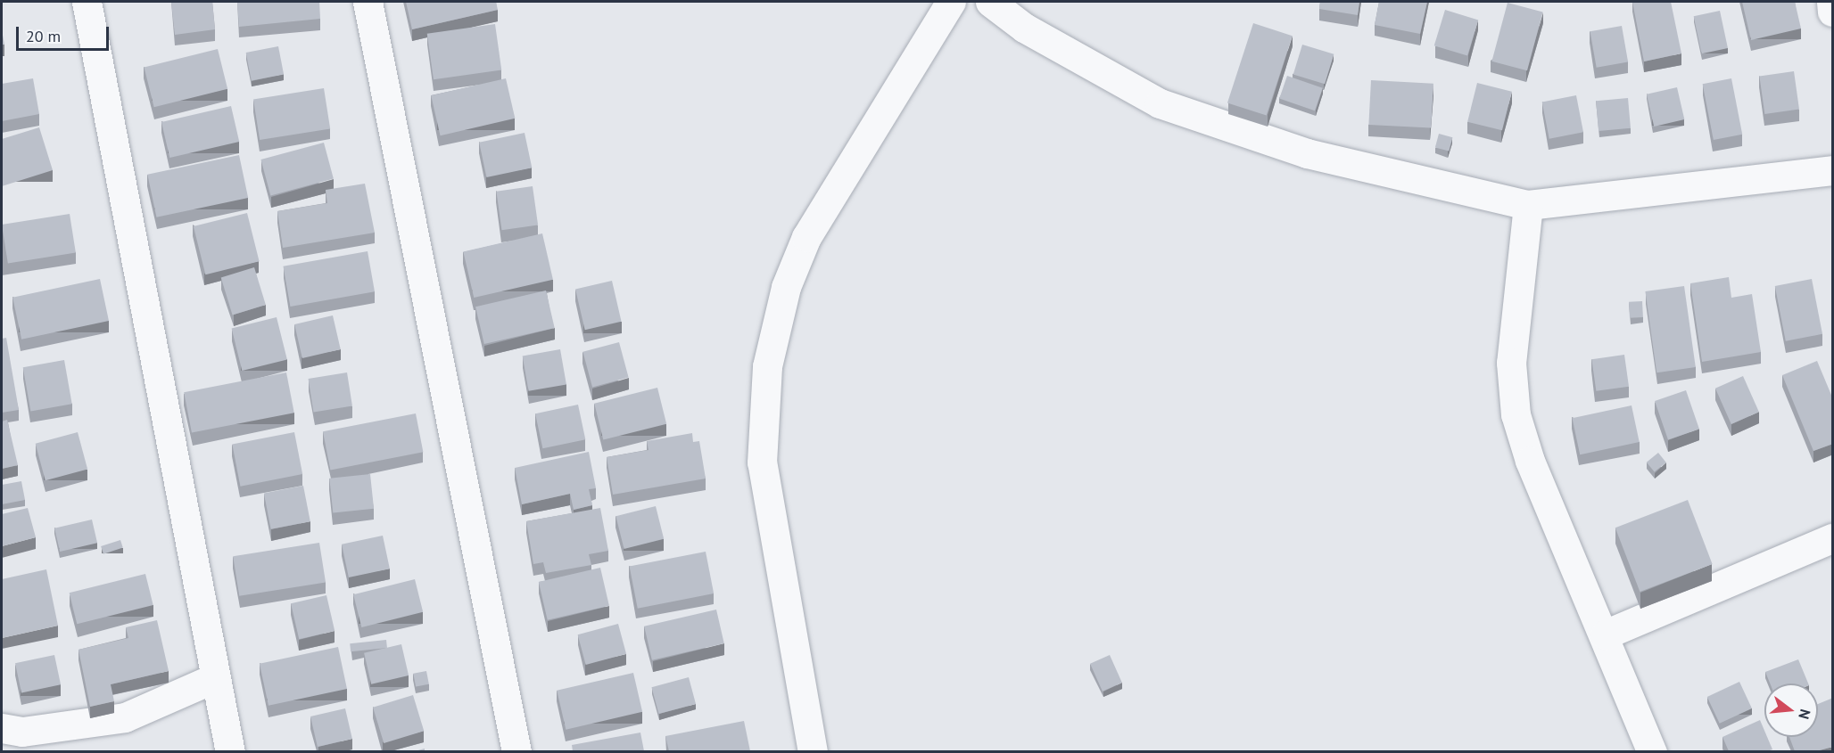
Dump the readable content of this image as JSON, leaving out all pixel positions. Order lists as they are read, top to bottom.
{
  "scale_bar": "20 m",
  "north": "right"
}
